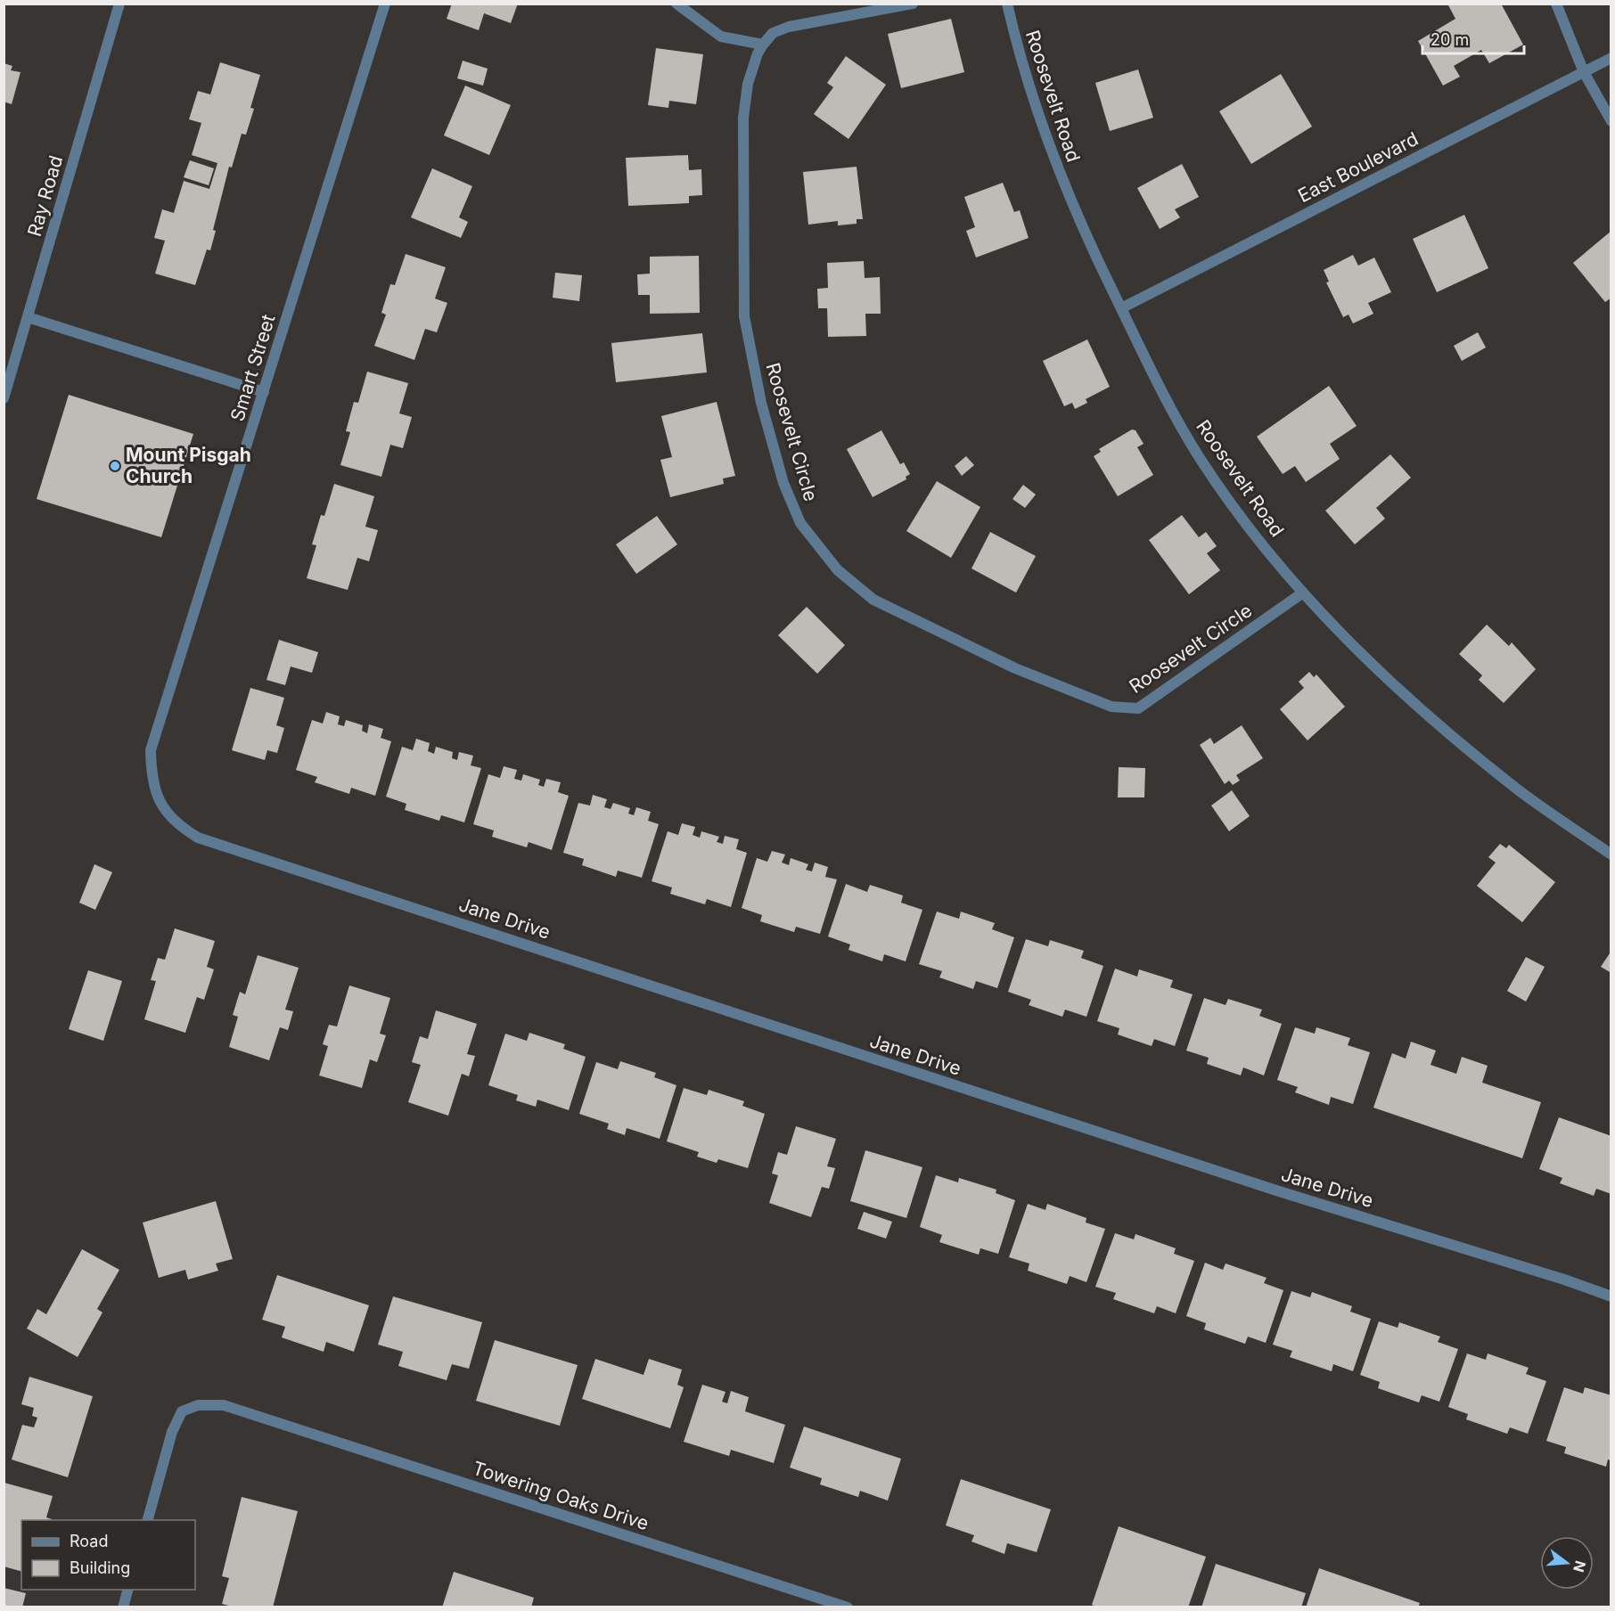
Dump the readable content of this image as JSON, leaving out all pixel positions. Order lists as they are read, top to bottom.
{
  "streets": {
    "street": [
      "Roosevelt Road",
      "East Boulevard",
      "Ray Road",
      "Smart Street",
      "Roosevelt Circle",
      "Jane Drive",
      "Towering Oaks Drive"
    ]
  },
  "crossings": [
    ["Roosevelt Road", "East Boulevard"],
    ["Roosevelt Road", "Roosevelt Circle"],
    ["Smart Street", "Jane Drive"]
  ],
  "places": ["Mount Pisgah Church"],
  "legend": ["Road", "Building"],
  "scale_bar": "20 m",
  "north": "right"
}
